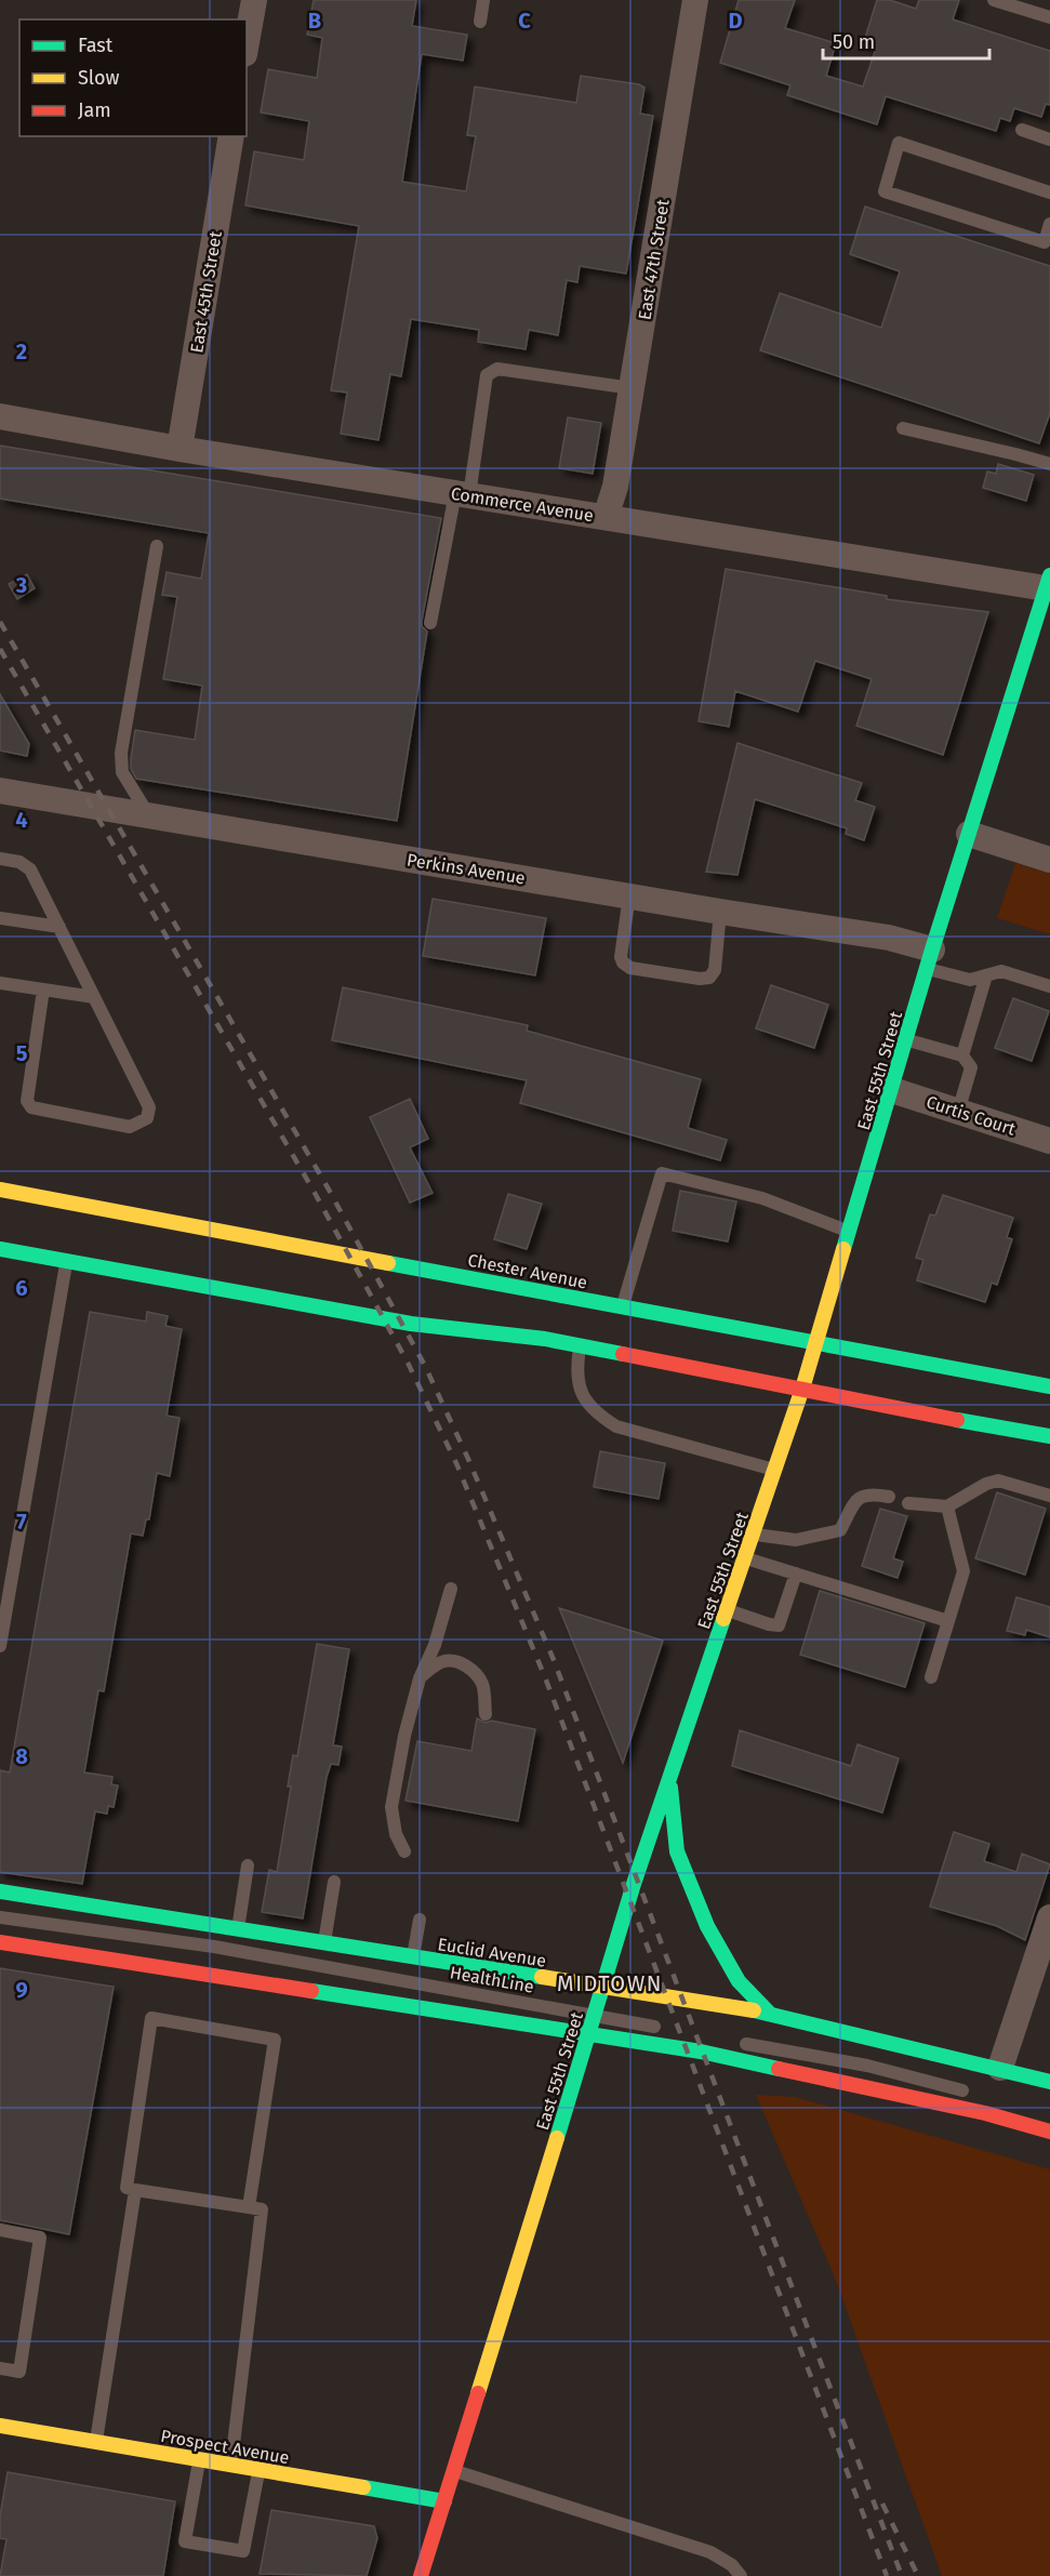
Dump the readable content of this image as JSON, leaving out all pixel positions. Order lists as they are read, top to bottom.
{
  "streets": {
    "main road": [
      "East 55th Street",
      "Chester Avenue",
      "Euclid Avenue",
      "Prospect Avenue"
    ],
    "street": [
      "East 47th Street",
      "East 45th Street",
      "Commerce Avenue",
      "Perkins Avenue",
      "Curtis Court"
    ],
    "lane": ["HealthLine"]
  },
  "crossings": [
    ["East 47th Street", "Commerce Avenue"],
    ["East 45th Street", "Commerce Avenue"],
    ["Commerce Avenue", "East 55th Street"],
    ["Perkins Avenue", "East 55th Street"],
    ["East 55th Street", "Curtis Court"],
    ["East 55th Street", "Chester Avenue"],
    ["East 55th Street", "Euclid Avenue"],
    ["East 55th Street", "HealthLine"],
    ["East 55th Street", "Prospect Avenue"]
  ],
  "districts": ["MIDTOWN"],
  "legend": ["Fast", "Slow", "Jam"],
  "scale_bar": "50 m",
  "grid": {
    "columns": ["B", "C", "D"],
    "rows": [
      "2",
      "3",
      "4",
      "5",
      "6",
      "7",
      "8",
      "9"
    ]
  }
}
